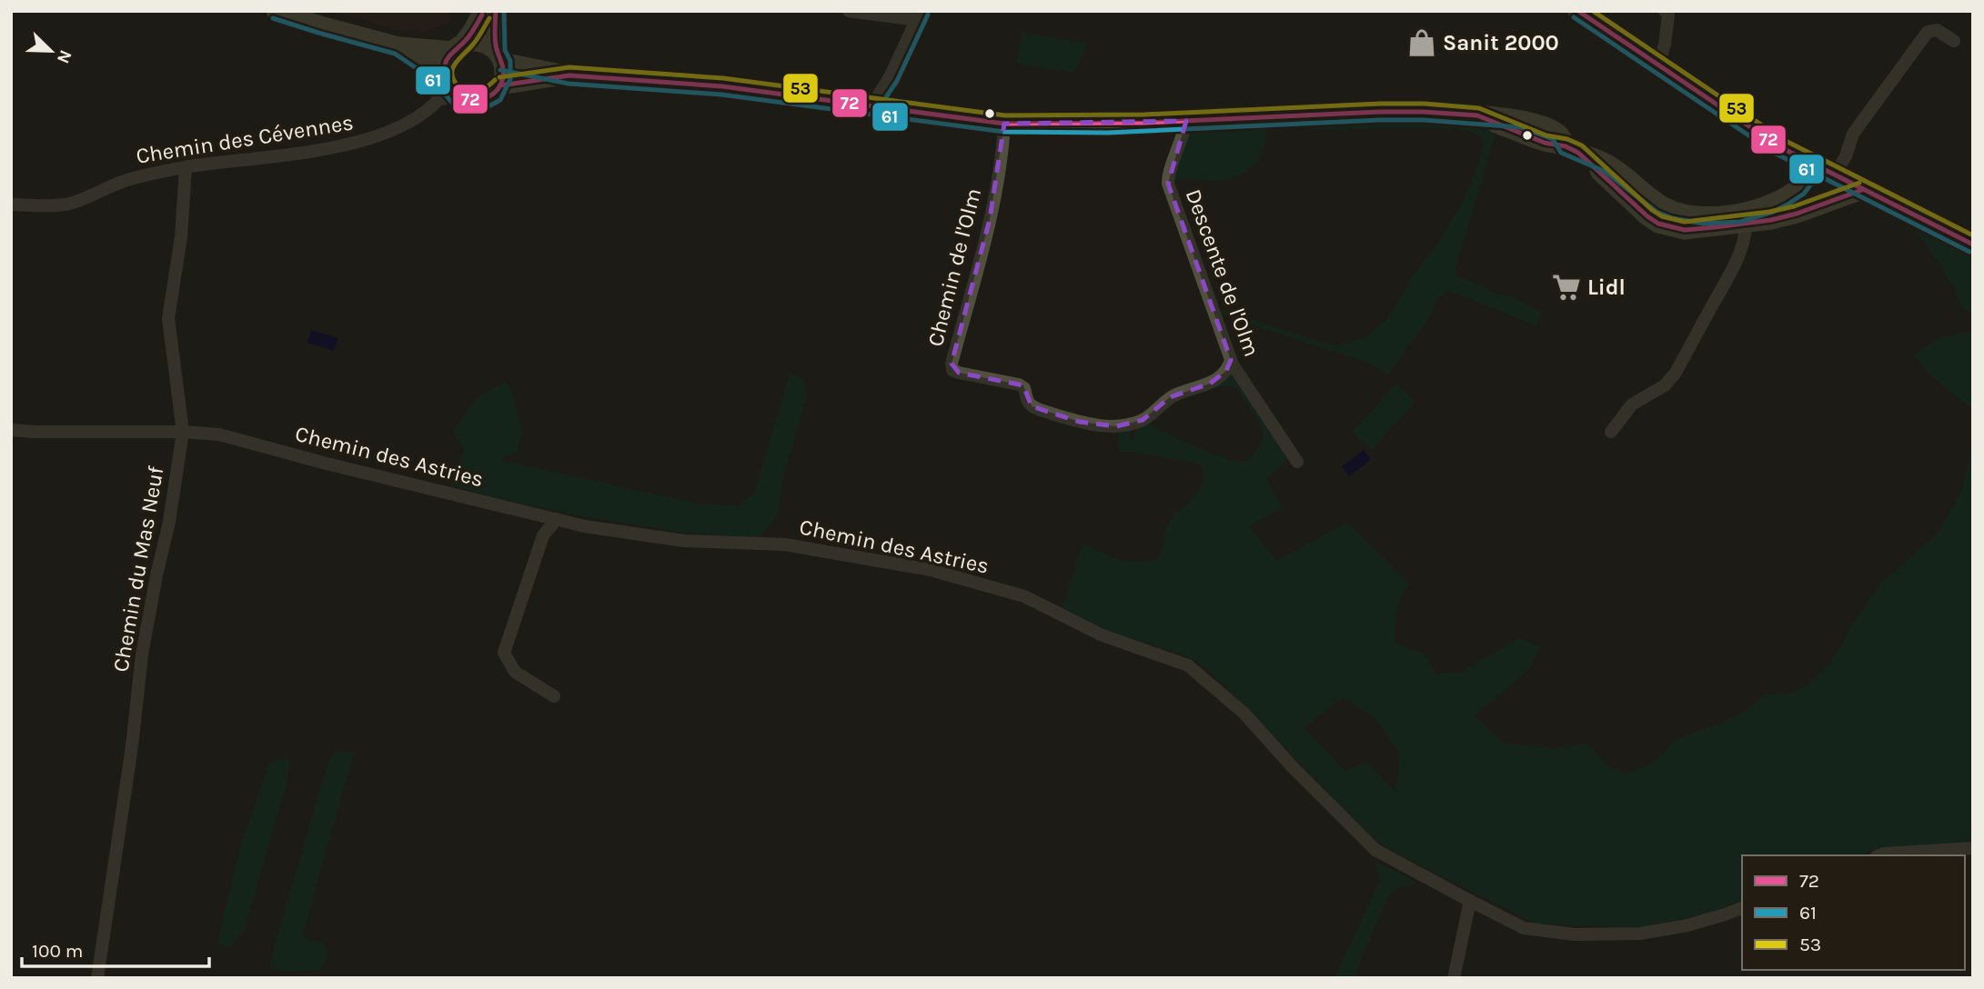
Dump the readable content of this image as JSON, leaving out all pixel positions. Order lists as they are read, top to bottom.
{
  "streets": {
    "street": [
      "Chemin des Cévennes",
      "Chemin de l'Olm",
      "Descente de l'Olm",
      "Chemin des Astries",
      "Chemin du Mas Neuf"
    ]
  },
  "crossings": [
    ["Chemin des Cévennes", "Chemin du Mas Neuf"],
    ["Chemin de l'Olm", "Descente de l'Olm"],
    ["Chemin des Astries", "Chemin du Mas Neuf"]
  ],
  "places": {
    "shop": ["Sanit 2000"],
    "supermarket": ["Lidl"]
  },
  "lines": ["transit line 72", "transit line 61", "transit line 53"],
  "legend": ["72", "61", "53"],
  "scale_bar": "100 m",
  "north": "bottom right"
}
